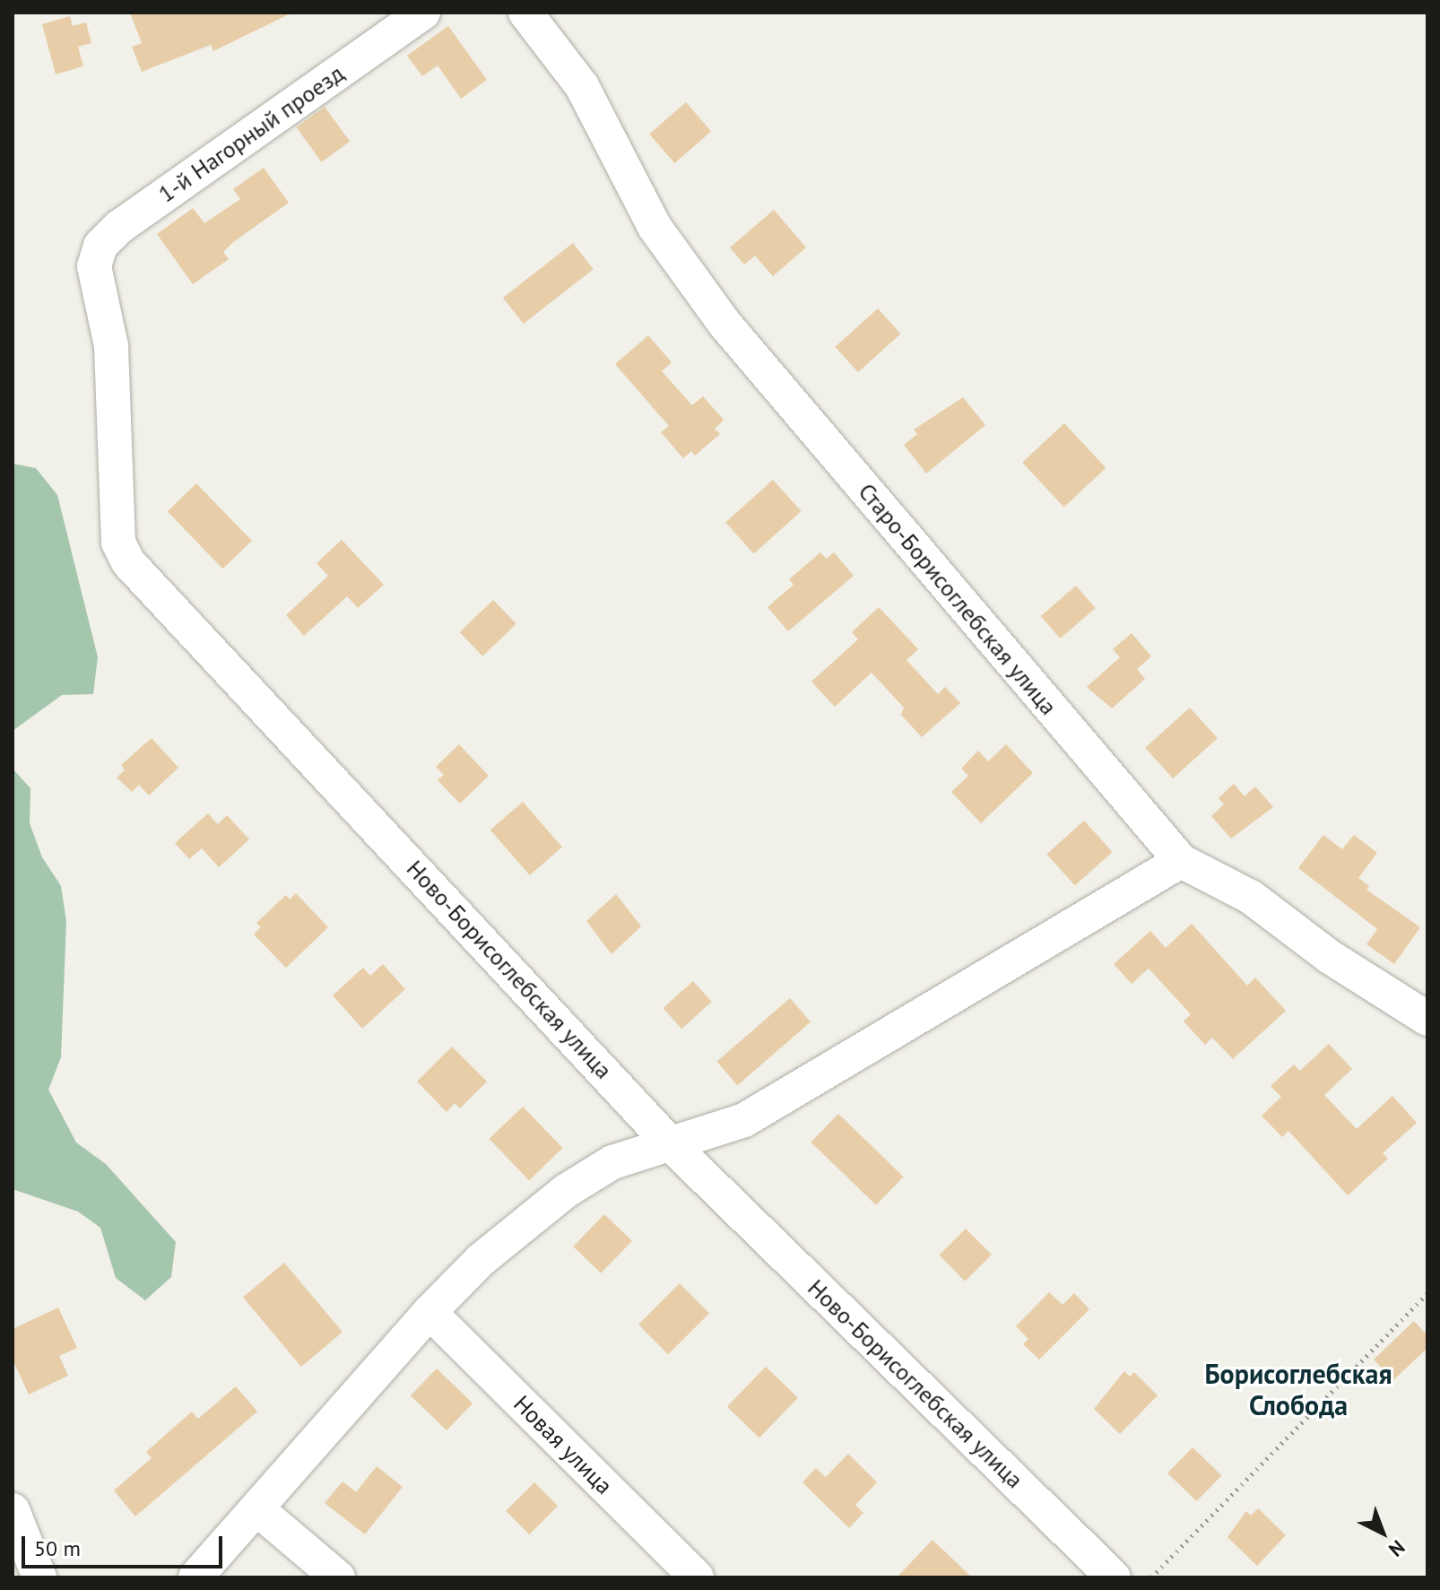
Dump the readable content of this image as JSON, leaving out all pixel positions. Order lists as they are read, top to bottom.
{
  "streets": {
    "street": [
      "1-й Нагорный проезд",
      "Старо-Борисоглебская улица",
      "Ново-Борисоглебская улица",
      "Новая улица"
    ]
  },
  "crossings": [
    ["1-й Нагорный проезд", "Ново-Борисоглебская улица"]
  ],
  "districts": ["Борисоглебская Слобода"],
  "scale_bar": "50 m",
  "north": "bottom right"
}
